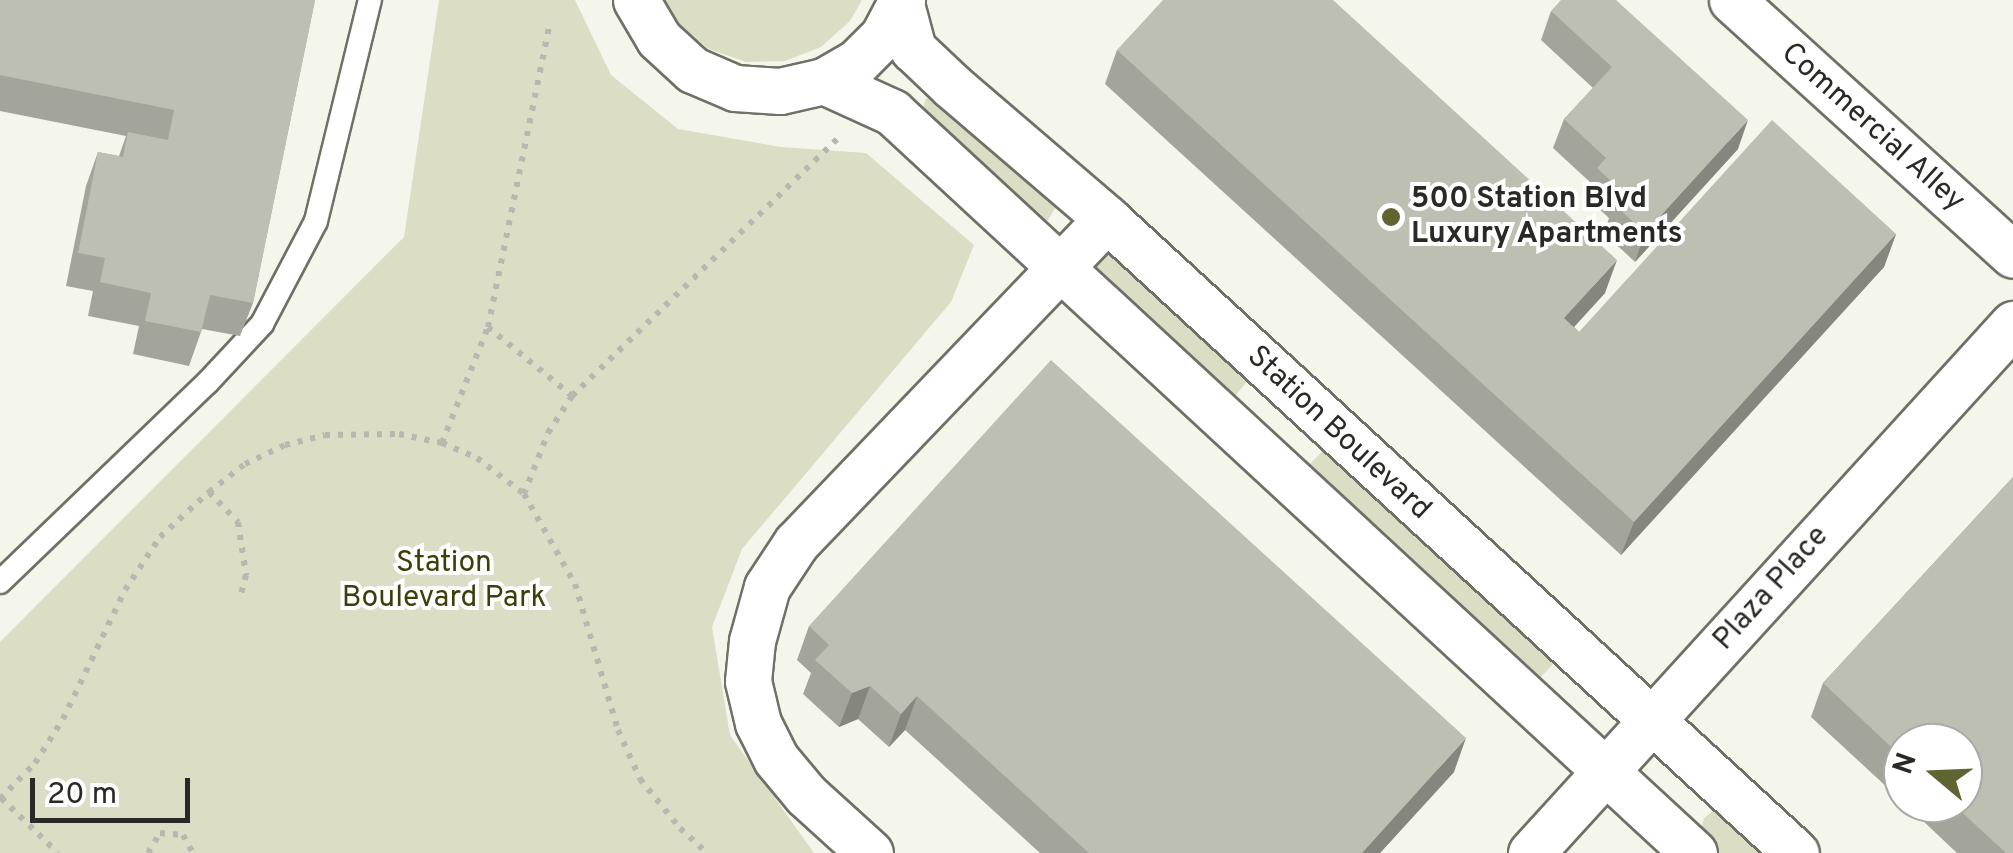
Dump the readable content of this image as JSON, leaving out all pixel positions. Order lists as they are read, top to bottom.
{
  "streets": {
    "street": ["Commercial Alley", "Station Boulevard", "Plaza Place"]
  },
  "crossings": [
    ["Station Boulevard", "Plaza Place"]
  ],
  "parks": ["Station Boulevard Park"],
  "places": ["500 Station Blvd Luxury Apartments"],
  "scale_bar": "20 m",
  "north": "left"
}
